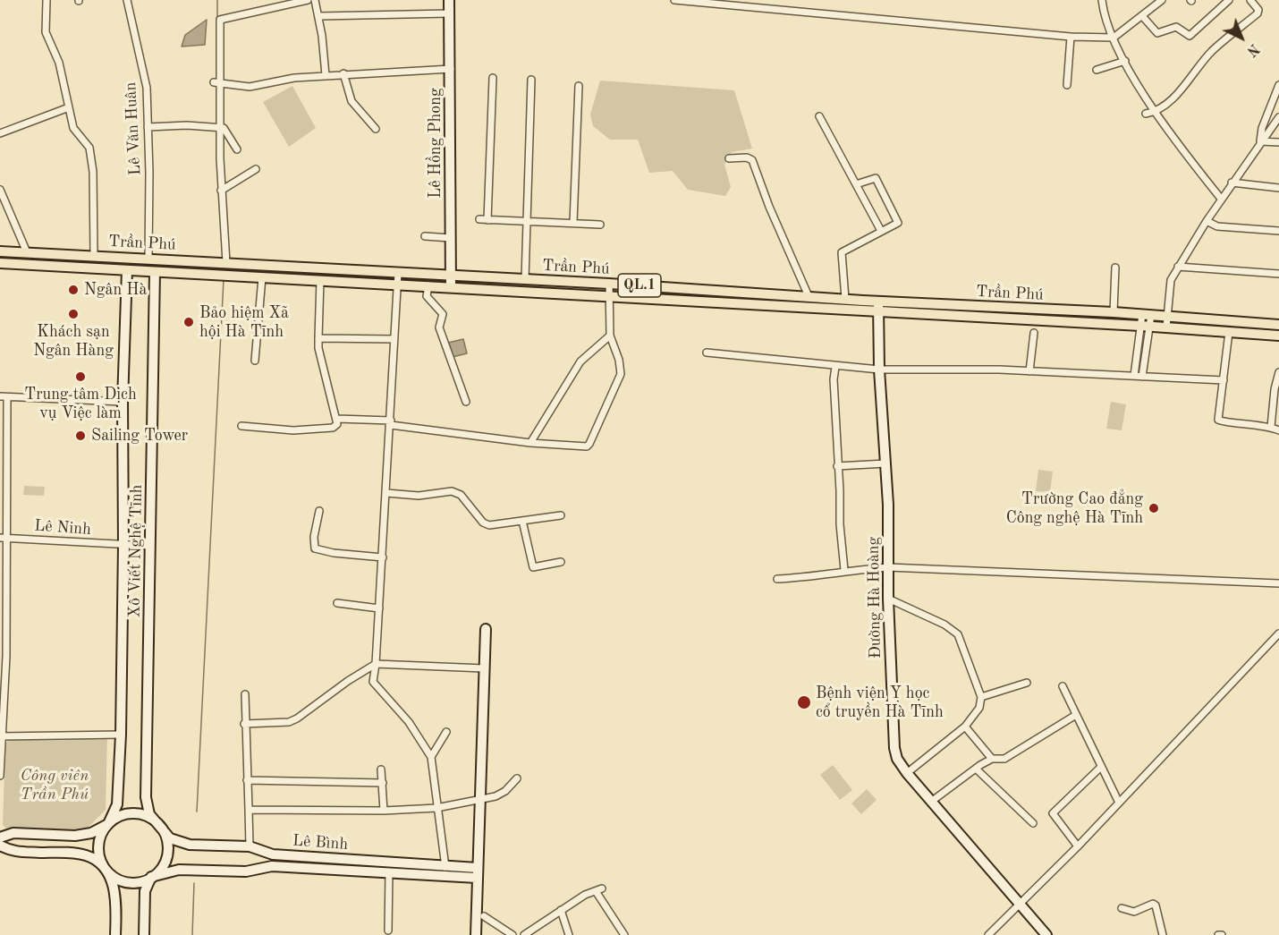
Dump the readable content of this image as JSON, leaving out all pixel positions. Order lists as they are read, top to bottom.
{
  "streets": {
    "main road": ["Trần Phú", "QL.1"],
    "street": [
      "Lê Văn Huân",
      "Lê Hồng Phong",
      "Lê Ninh",
      "Xô Viết Nghệ Tĩnh",
      "Đường Hà Hoàng",
      "Lê Bình"
    ]
  },
  "crossings": [
    ["Lê Văn Huân", "Trần Phú"],
    ["Lê Hồng Phong", "Trần Phú"],
    ["Trần Phú", "Xô Viết Nghệ Tĩnh"],
    ["Trần Phú", "Đường Hà Hoàng"],
    ["Lê Ninh", "Xô Viết Nghệ Tĩnh"],
    ["Xô Viết Nghệ Tĩnh", "Lê Bình"]
  ],
  "parks": ["Công viên Trần Phú"],
  "places": [
    "Ngân Hà",
    "Khách sạn Ngân Hàng",
    "Bảo hiệm Xã hội Hà Tĩnh",
    "Trung tâm Dịch vụ Việc làm",
    "Sailing Tower",
    "Trường Cao đẳng Công nghệ Hà Tĩnh",
    "Bệnh viện Y học cổ truyền Hà Tĩnh"
  ],
  "north": "bottom right"
}
